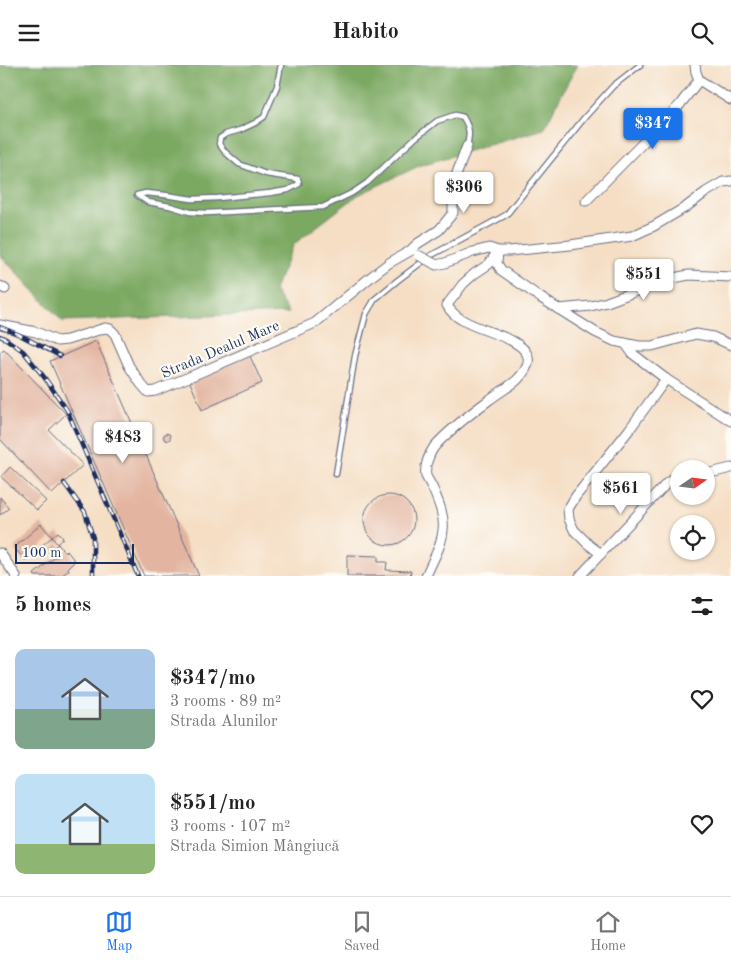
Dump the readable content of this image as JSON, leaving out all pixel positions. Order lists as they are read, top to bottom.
{
  "streets": {
    "street": ["Strada Dealul Mare"]
  },
  "scale_bar": "100 m",
  "north": "right",
  "page": {
    "header": "Habito",
    "price": [
      "$347",
      "$306",
      "$551",
      "$483",
      "$561"
    ],
    "scale": "100 m",
    "heading": "5 homes",
    "list": [
      {
        "name": "$347/mo",
        "note": "3 rooms · 89 m² · Strada Alunilor"
      },
      {
        "name": "$551/mo",
        "note": "3 rooms · 107 m² · Strada Simion Mângiucă"
      }
    ],
    "tabs": ["Map", "Saved", "Home"]
  }
}
